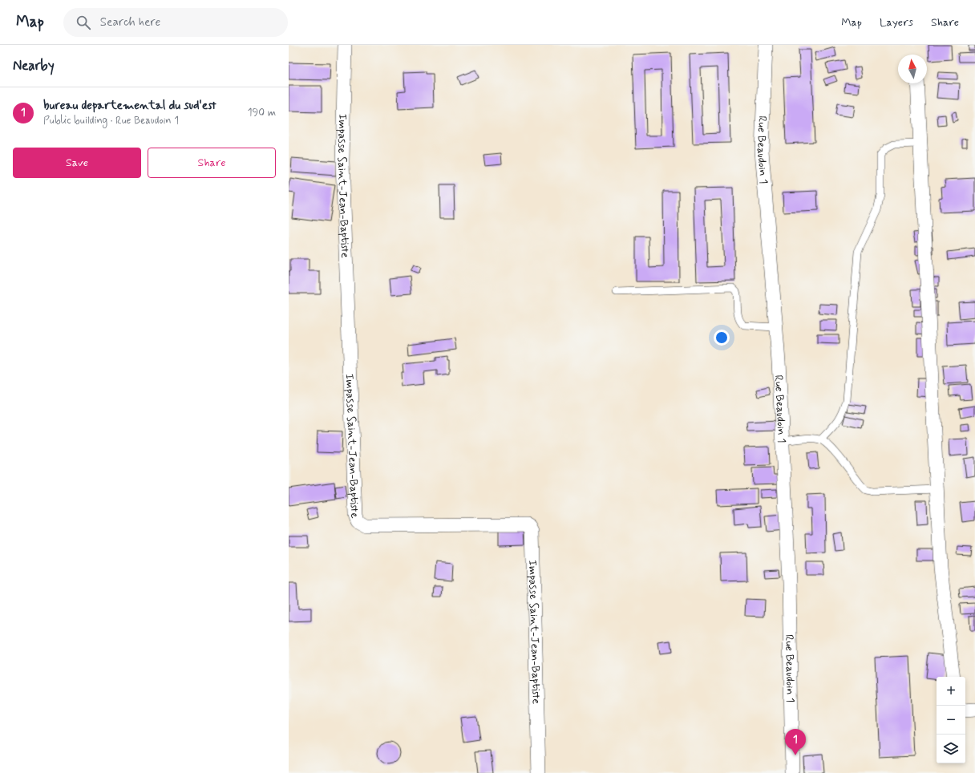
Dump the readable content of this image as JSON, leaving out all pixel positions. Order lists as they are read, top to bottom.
{
  "streets": {
    "street": ["Rue Beaudoin 1", "Impasse Saint-Jean-Baptiste"]
  },
  "north": "top",
  "page": {
    "header": "Map",
    "search": "Search here",
    "nav": ["Map", "Layers", "Share"],
    "heading": "Nearby",
    "list": [
      {
        "mark": "1",
        "name": "bureau departemental du sud'est",
        "note": "Public building · Rue Beaudoin 1",
        "value": "190 m"
      }
    ],
    "buttons": ["Save", "Share"],
    "map_buttons": ["+", "−"],
    "pins": "1"
  }
}
